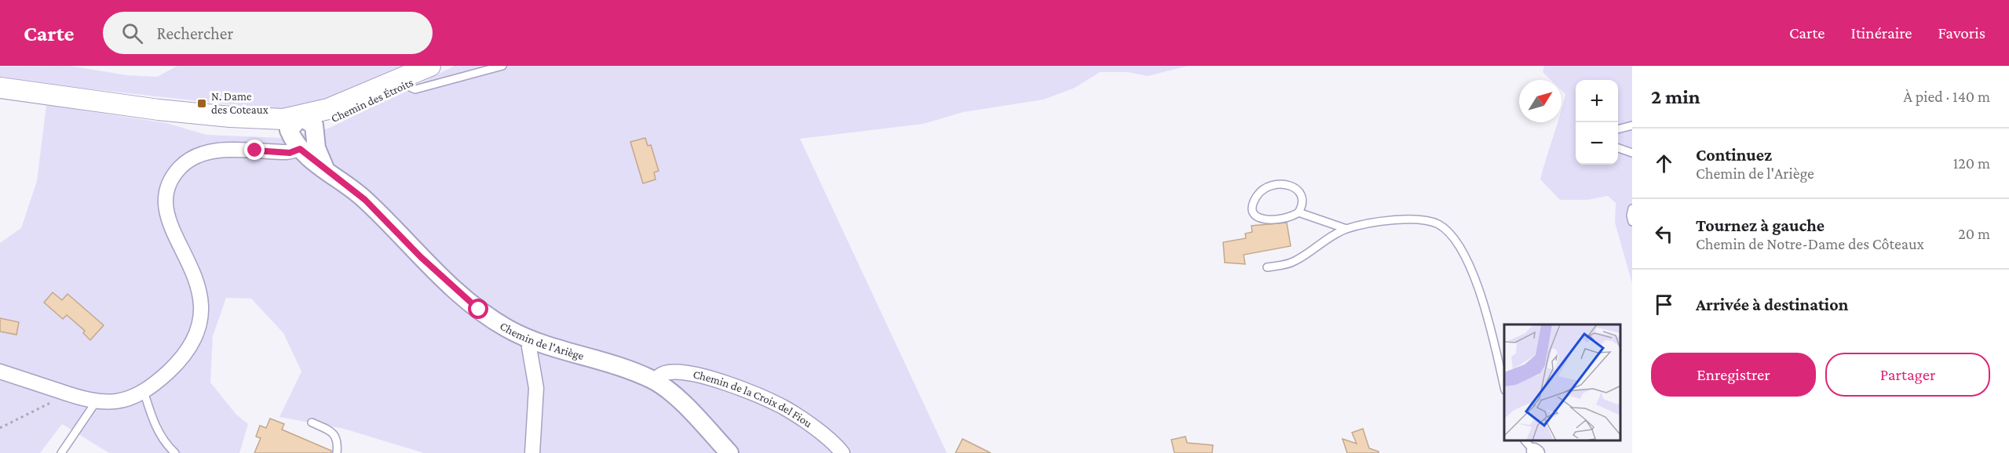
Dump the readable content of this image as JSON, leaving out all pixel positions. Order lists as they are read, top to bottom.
{
  "streets": {
    "main road": ["Chemin des Étroits"],
    "street": ["Chemin de l'Ariège", "Chemin de la Croix del Fiou"]
  },
  "crossings": [
    ["Chemin des Étroits", "Chemin de l'Ariège"],
    ["Chemin de l'Ariège", "Chemin de la Croix del Fiou"]
  ],
  "places": {
    "transit": ["N. Dame des Coteaux"]
  },
  "north": "top right",
  "page": {
    "header": "Carte",
    "search": "Rechercher",
    "nav": ["Carte", "Itinéraire", "Favoris"],
    "heading": ["2 min", "À pied · 140 m"],
    "map_buttons": ["+", "−"],
    "list": [
      ["Continuez", "Chemin de l'Ariège", "120 m"],
      ["Tournez à gauche", "Chemin de Notre-Dame des Côteaux", "20 m"],
      "Arrivée à destination"
    ],
    "buttons": ["Enregistrer", "Partager"]
  }
}
